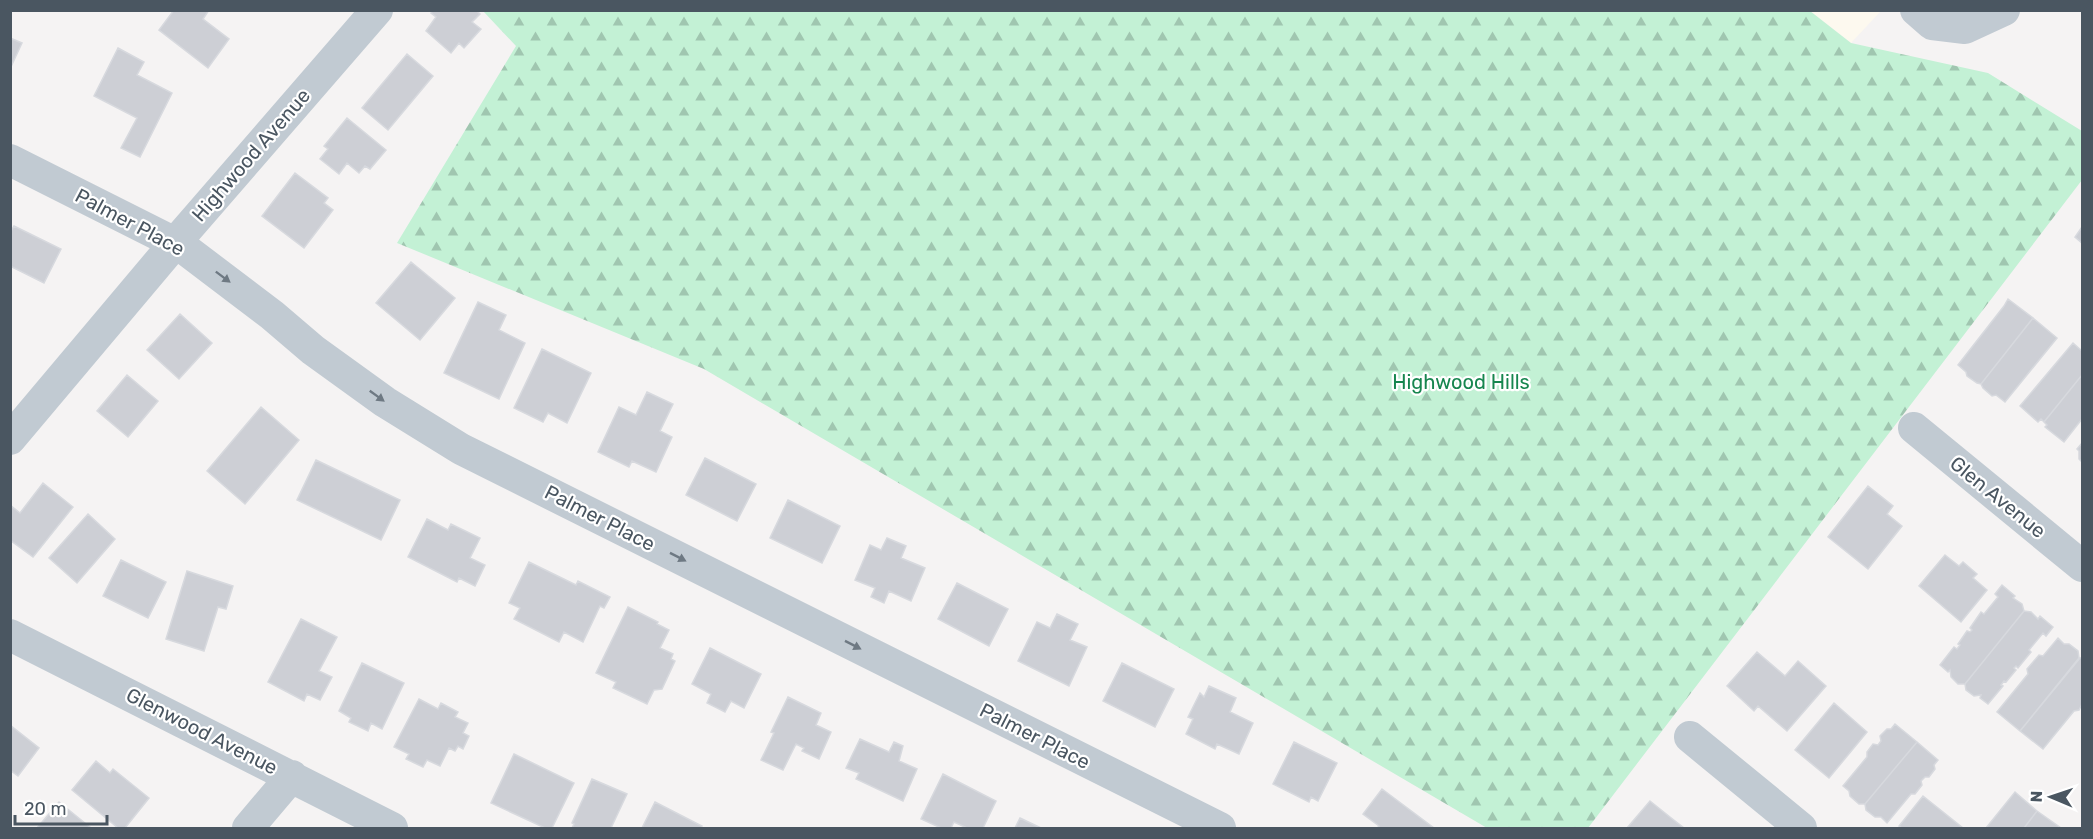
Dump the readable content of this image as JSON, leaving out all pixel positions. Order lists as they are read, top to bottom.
{
  "streets": {
    "street": [
      "Highwood Avenue",
      "Palmer Place",
      "Glen Avenue",
      "Glenwood Avenue"
    ]
  },
  "crossings": [
    ["Highwood Avenue", "Palmer Place"]
  ],
  "one_way": ["Palmer Place"],
  "parks": ["Highwood Hills"],
  "scale_bar": "20 m",
  "north": "left"
}
